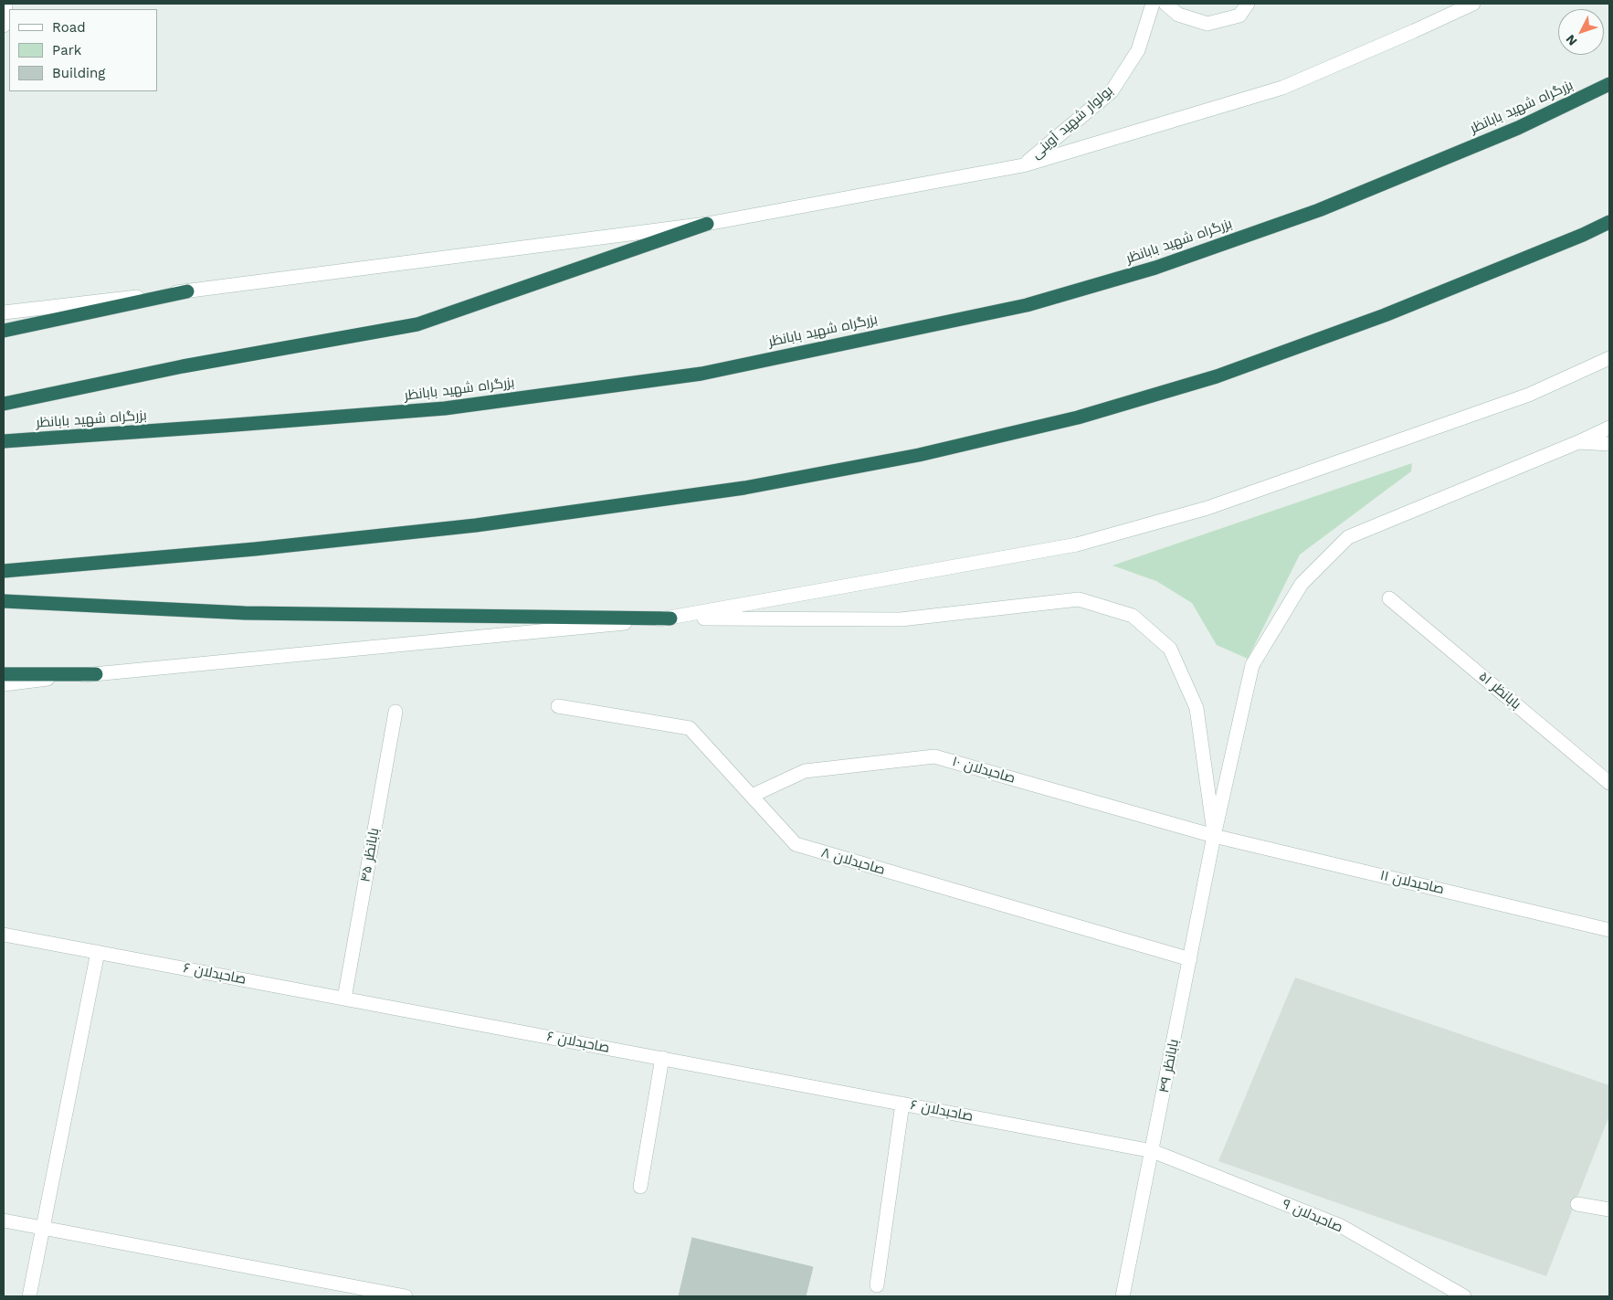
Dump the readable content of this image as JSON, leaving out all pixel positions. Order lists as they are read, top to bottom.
{
  "streets": {
    "highway": ["بزرگراه شهید بابانظر"],
    "street": [
      "بولوار شهید آوینی",
      "بابانظر ۵۱",
      "صاحبدلان ۱۰",
      "بابانظر ۴۵",
      "صاحبدلان ۸",
      "صاحبدلان ۱۱",
      "صاحبدلان ۶",
      "بابانظر ۴۹",
      "صاحبدلان ۹"
    ]
  },
  "crossings": [
    ["صاحبدلان ۱۰", "صاحبدلان ۸"],
    ["صاحبدلان ۱۰", "صاحبدلان ۱۱"],
    ["صاحبدلان ۱۰", "بابانظر ۴۹"],
    ["بابانظر ۴۵", "صاحبدلان ۶"],
    ["صاحبدلان ۸", "بابانظر ۴۹"],
    ["صاحبدلان ۱۱", "بابانظر ۴۹"],
    ["صاحبدلان ۶", "بابانظر ۴۹"],
    ["صاحبدلان ۶", "صاحبدلان ۹"],
    ["بابانظر ۴۹", "صاحبدلان ۹"]
  ],
  "legend": ["Road", "Park", "Building"],
  "north": "bottom left"
}
